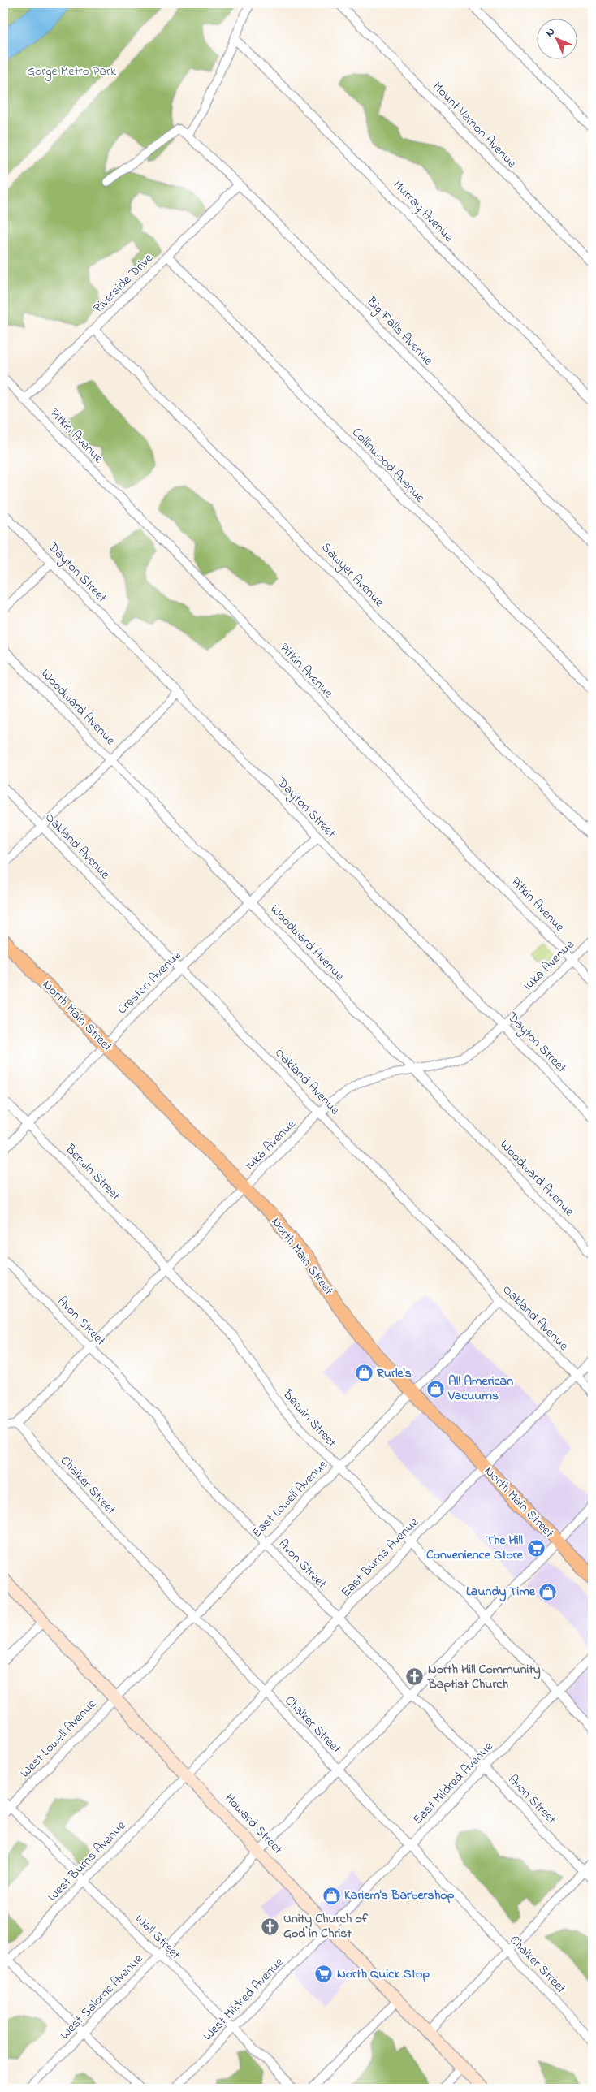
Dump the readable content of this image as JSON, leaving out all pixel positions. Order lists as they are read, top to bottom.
{
  "streets": {
    "main road": ["North Main Street", "Howard Street"],
    "street": [
      "Mount Vernon Avenue",
      "Murray Avenue",
      "Riverside Drive",
      "Big Falls Avenue",
      "Pitkin Avenue",
      "Collinwood Avenue",
      "Dayton Street",
      "Sawyer Avenue",
      "Woodward Avenue",
      "Oakland Avenue",
      "Iuka Avenue",
      "Creston Avenue",
      "Berwin Street",
      "Avon Street",
      "Chalker Street",
      "East Lowell Avenue",
      "East Burns Avenue",
      "West Lowell Avenue",
      "East Mildred Avenue",
      "West Burns Avenue",
      "Wall Street",
      "West Salome Avenue",
      "West Mildred Avenue"
    ]
  },
  "crossings": [
    ["Riverside Drive", "Big Falls Avenue"],
    ["Riverside Drive", "Pitkin Avenue"],
    ["Riverside Drive", "Collinwood Avenue"],
    ["Riverside Drive", "Sawyer Avenue"],
    ["Pitkin Avenue", "Iuka Avenue"],
    ["Dayton Street", "Iuka Avenue"],
    ["Dayton Street", "Creston Avenue"],
    ["Woodward Avenue", "Iuka Avenue"],
    ["Woodward Avenue", "Creston Avenue"],
    ["Oakland Avenue", "Iuka Avenue"],
    ["Oakland Avenue", "Creston Avenue"],
    ["Oakland Avenue", "East Lowell Avenue"],
    ["Oakland Avenue", "East Burns Avenue"],
    ["Iuka Avenue", "North Main Street"],
    ["Iuka Avenue", "Berwin Street"],
    ["Iuka Avenue", "Avon Street"],
    ["Iuka Avenue", "Chalker Street"],
    ["Creston Avenue", "North Main Street"],
    ["Creston Avenue", "Berwin Street"],
    ["North Main Street", "East Lowell Avenue"],
    ["North Main Street", "East Burns Avenue"],
    ["North Main Street", "West Salome Avenue"],
    ["Berwin Street", "East Lowell Avenue"],
    ["Berwin Street", "East Burns Avenue"],
    ["Berwin Street", "East Mildred Avenue"],
    ["Berwin Street", "West Salome Avenue"],
    ["Avon Street", "East Lowell Avenue"],
    ["Avon Street", "East Burns Avenue"],
    ["Avon Street", "East Mildred Avenue"],
    ["Avon Street", "West Salome Avenue"],
    ["Chalker Street", "East Lowell Avenue"],
    ["Chalker Street", "East Burns Avenue"],
    ["Chalker Street", "East Mildred Avenue"],
    ["Chalker Street", "West Salome Avenue"],
    ["East Lowell Avenue", "West Lowell Avenue"],
    ["East Lowell Avenue", "Howard Street"],
    ["East Burns Avenue", "Howard Street"],
    ["East Burns Avenue", "West Burns Avenue"],
    ["West Lowell Avenue", "Howard Street"],
    ["West Lowell Avenue", "Wall Street"],
    ["East Mildred Avenue", "Howard Street"],
    ["East Mildred Avenue", "West Mildred Avenue"],
    ["Howard Street", "West Burns Avenue"],
    ["Howard Street", "West Salome Avenue"],
    ["Howard Street", "West Mildred Avenue"],
    ["West Burns Avenue", "Wall Street"],
    ["Wall Street", "West Salome Avenue"],
    ["Wall Street", "West Mildred Avenue"]
  ],
  "parks": ["Gorge Metro Park"],
  "places": {
    "shop": [
      "Rurle's",
      "All American Vacuums",
      "Laundy Time",
      "Kariem's Barbershop"
    ],
    "supermarket": ["The Hill Convenience Store", "North Quick Stop"],
    "church": ["North Hill Community Baptist Church", "Unity Church of God in Christ"]
  },
  "north": "top left"
}
